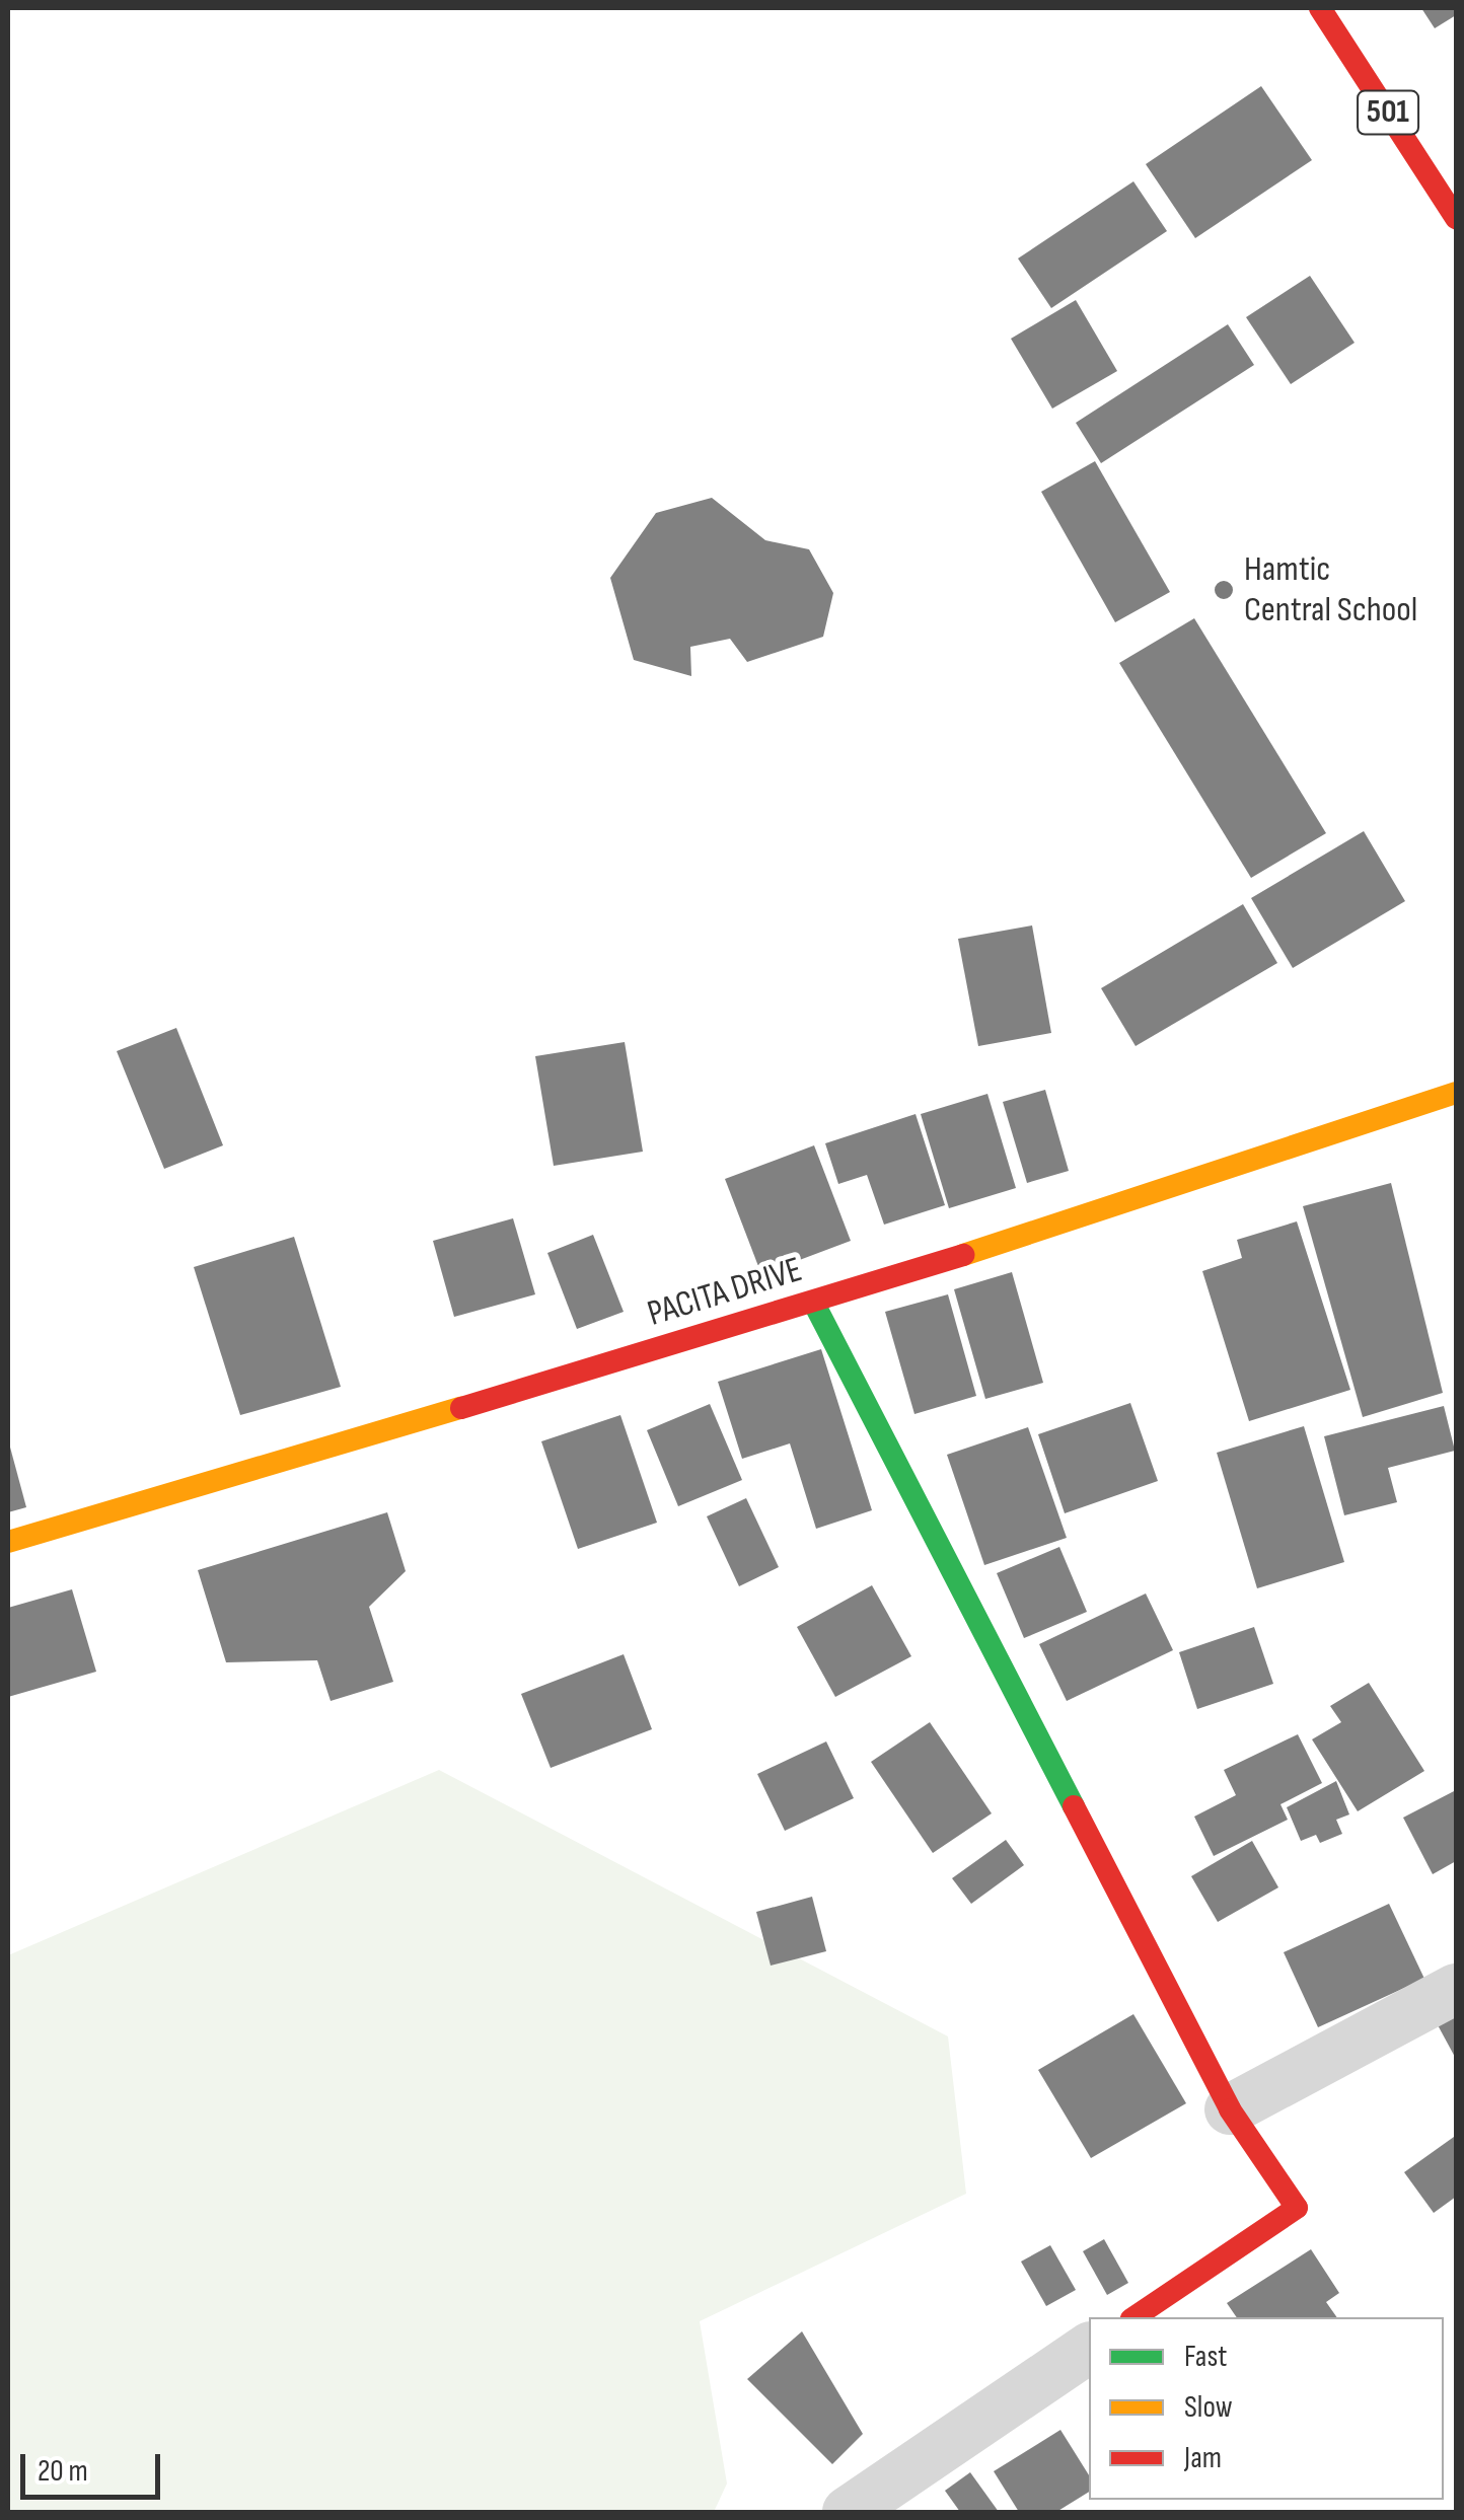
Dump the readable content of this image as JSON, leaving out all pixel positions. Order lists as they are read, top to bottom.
{
  "streets": {
    "street": ["501", "PACITA DRIVE"]
  },
  "places": ["Hamtic Central School"],
  "legend": ["Fast", "Slow", "Jam"],
  "scale_bar": "20 m"
}
